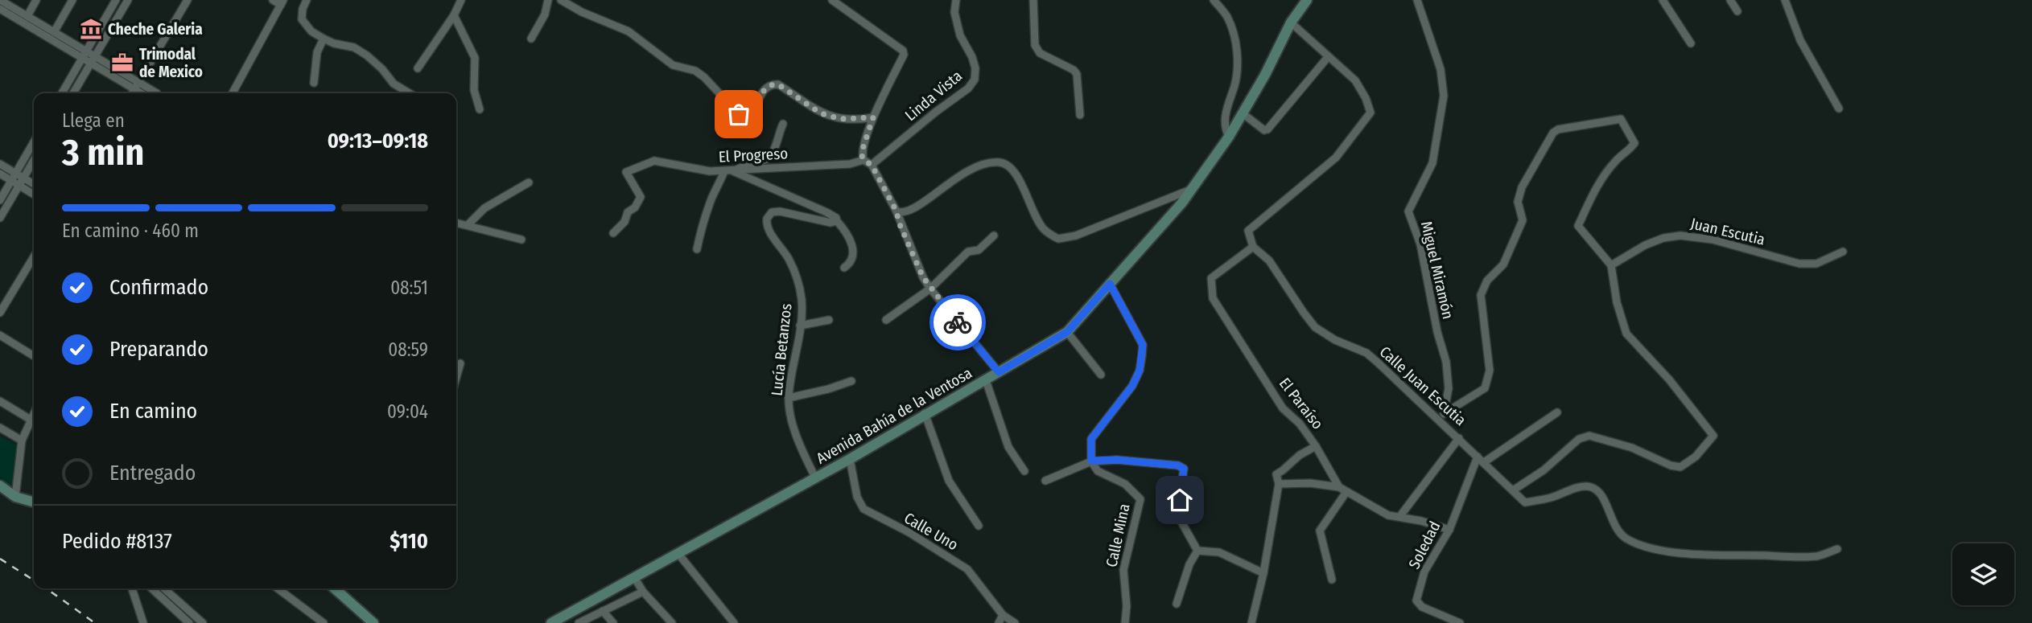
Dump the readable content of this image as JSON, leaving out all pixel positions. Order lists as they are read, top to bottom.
{
  "streets": {
    "main road": ["Avenida Bahía de la Ventosa"],
    "street": [
      "Linda Vista",
      "El Progreso",
      "Juan Escutia",
      "Miguel Miramón",
      "Lucía Betanzos",
      "Calle Juan Escutia",
      "El Paraíso",
      "Calle Uno",
      "Calle Mina",
      "Soledad"
    ]
  },
  "crossings": [
    ["Lucía Betanzos", "Avenida Bahía de la Ventosa"],
    ["Calle Juan Escutia", "El Paraíso"],
    ["Calle Juan Escutia", "Soledad"],
    ["El Paraíso", "Soledad"],
    ["Avenida Bahía de la Ventosa", "Calle Uno"]
  ],
  "places": {
    "museum": ["Cheche Galeria"],
    "office": ["Trimodal de Mexico"]
  },
  "page": {
    "heading": ["3 min", "Llega en", "09:13–09:18"],
    "panel": ["Pedido #8137", "$110"],
    "bar": "En camino · 460 m",
    "list": [
      ["Confirmado", "08:51"],
      ["Preparando", "08:59"],
      ["En camino", "09:04"],
      "Entregado"
    ]
  }
}
